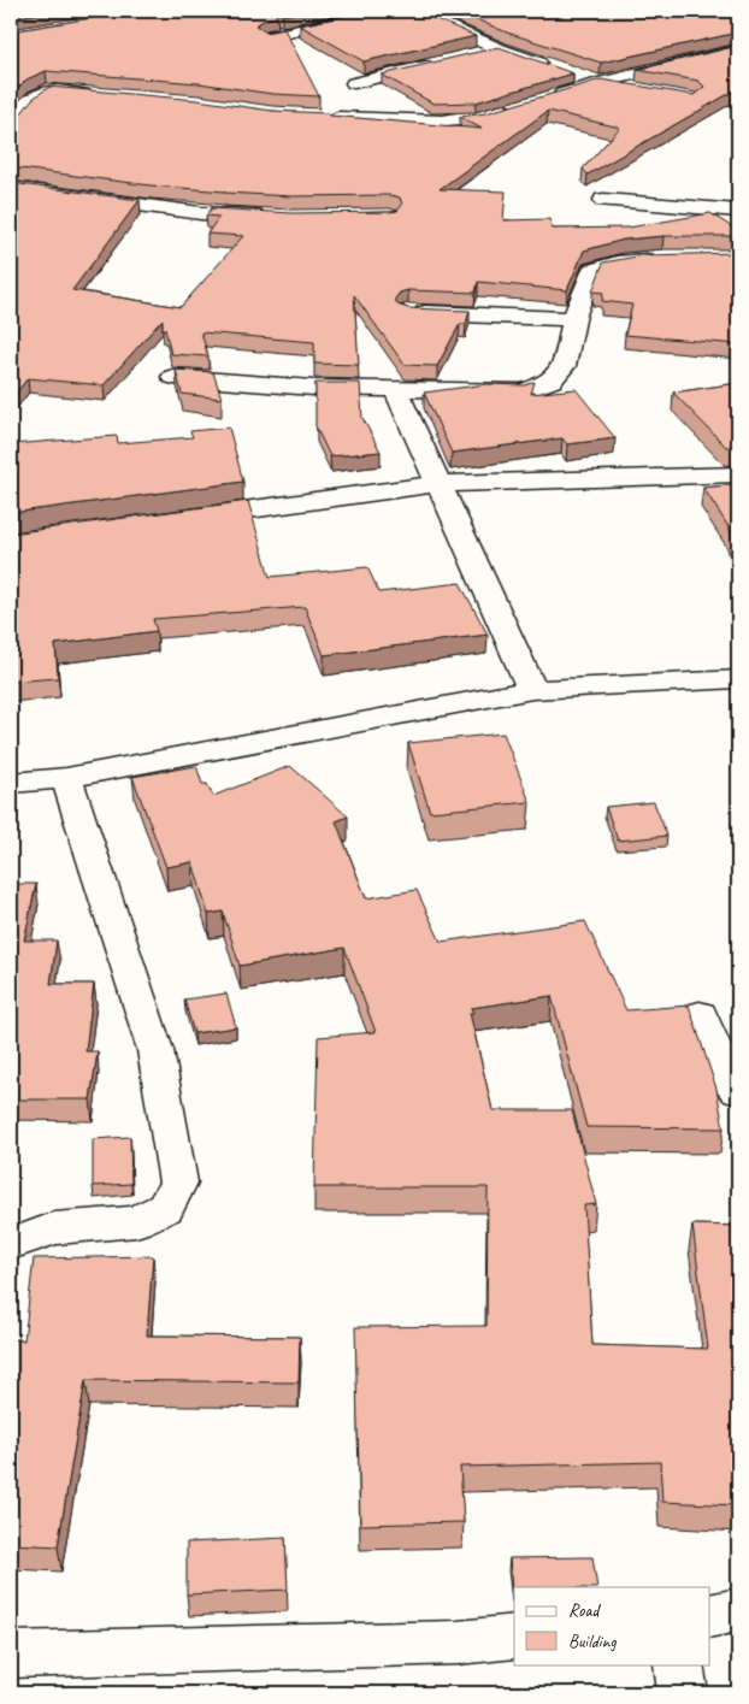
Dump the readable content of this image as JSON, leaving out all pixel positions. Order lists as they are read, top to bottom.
{
  "legend": ["Road", "Building"]
}
